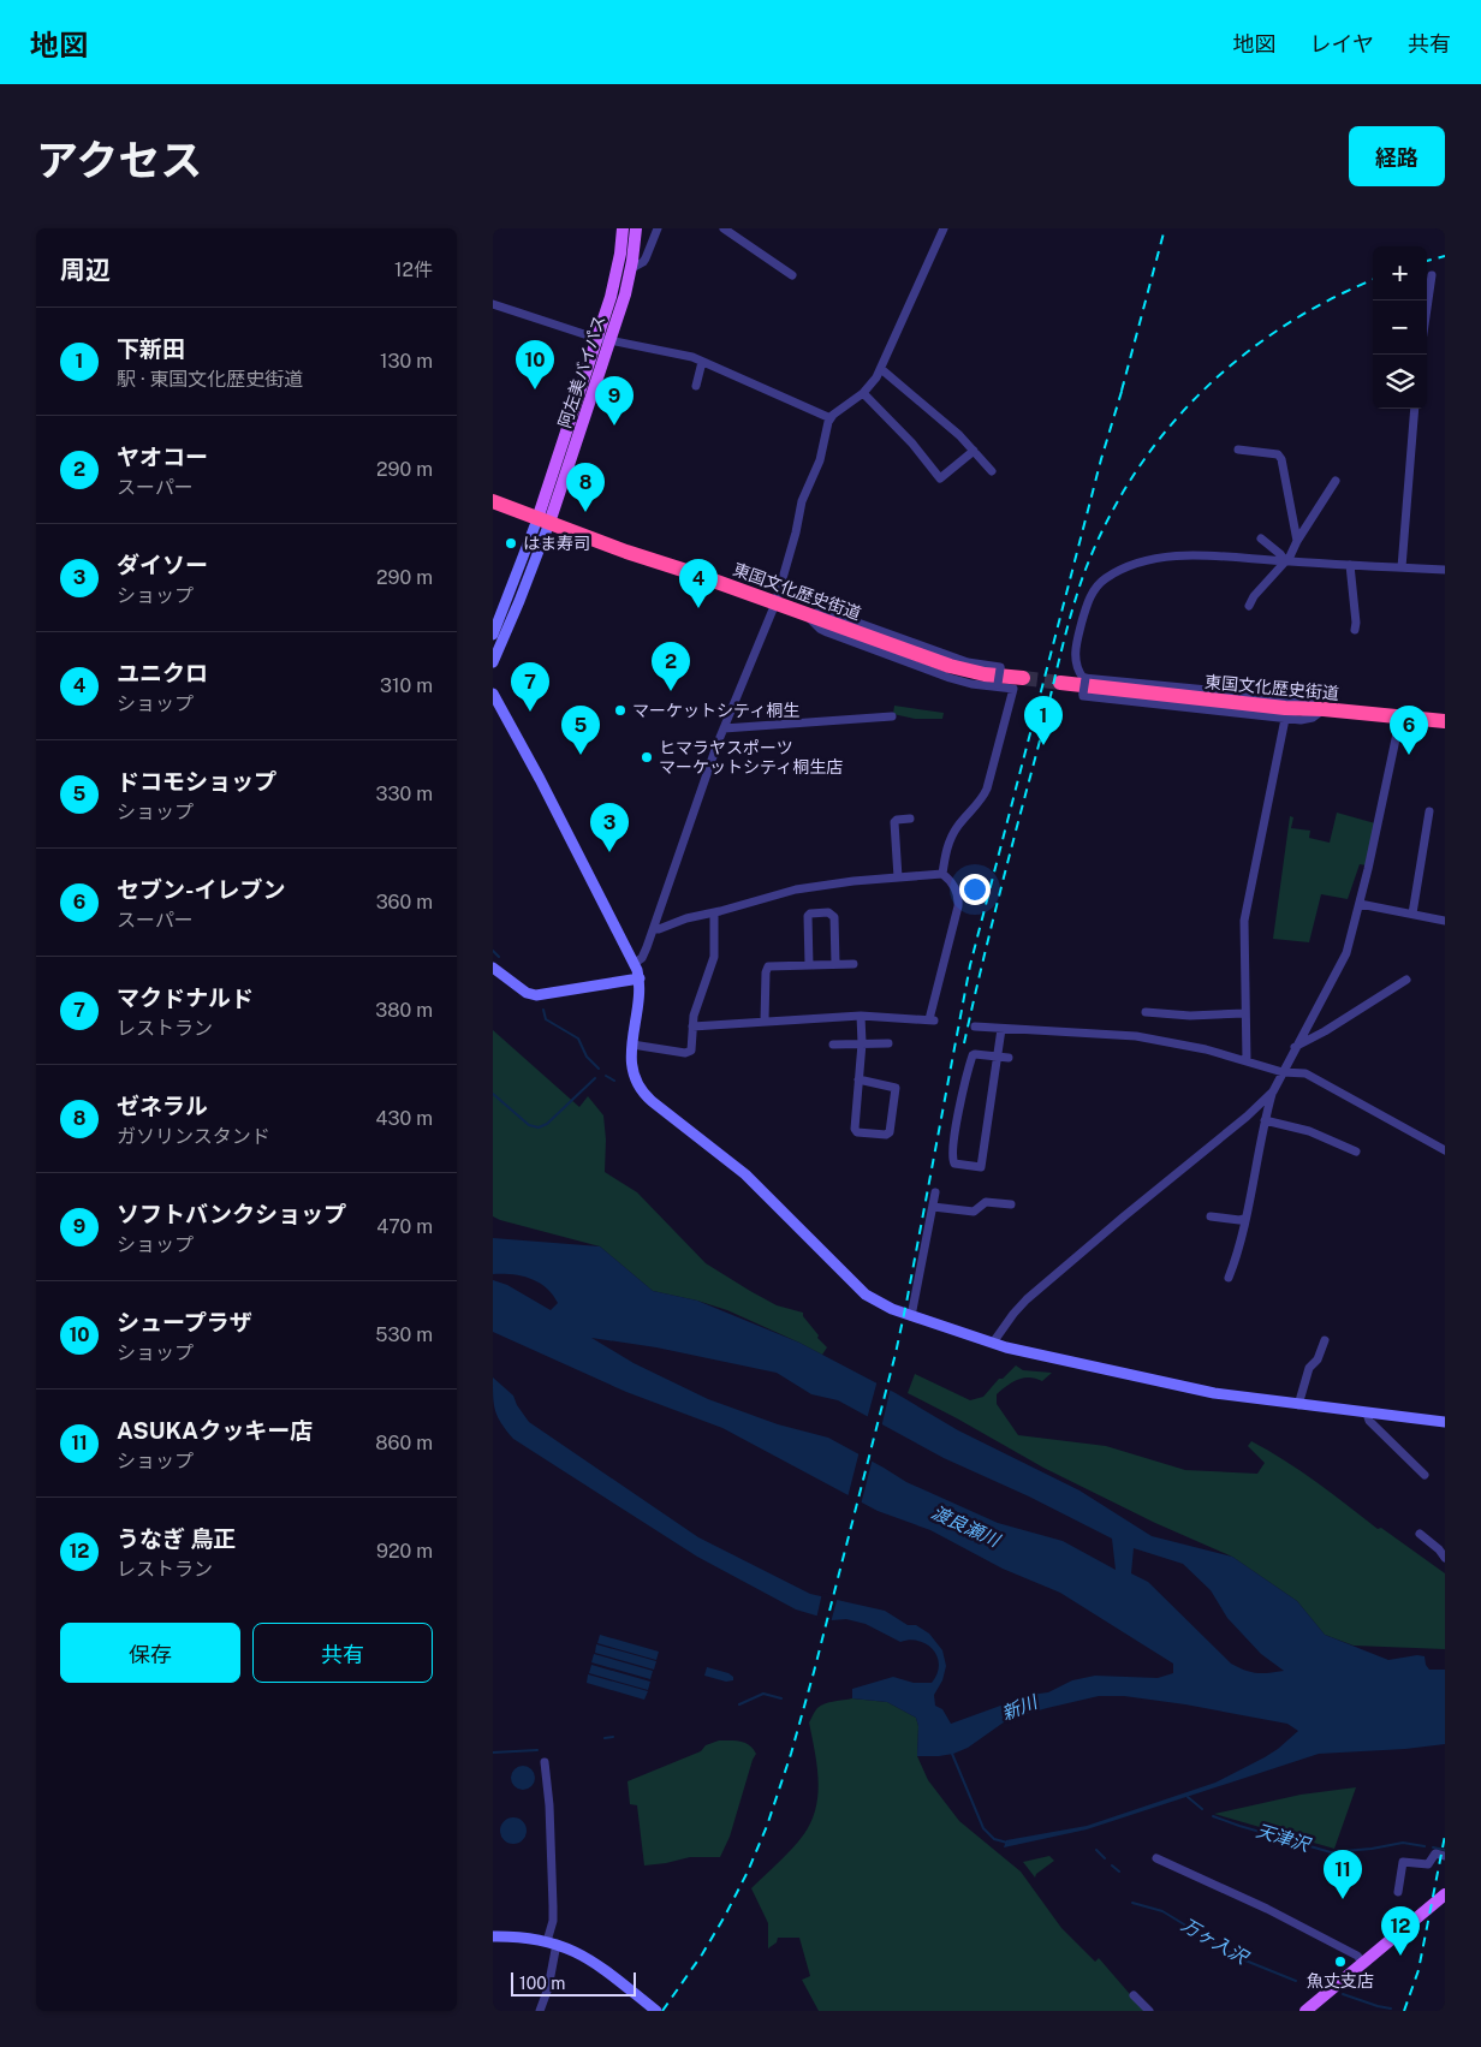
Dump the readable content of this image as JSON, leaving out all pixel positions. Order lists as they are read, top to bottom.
{
  "streets": {
    "highway": ["東国文化歴史街道"],
    "main road": ["阿左美バイパス"]
  },
  "crossings": [
    ["阿左美バイパス", "東国文化歴史街道"]
  ],
  "water": [
    "渡良瀬川",
    "新川",
    "天津沢",
    "万ヶ入沢"
  ],
  "places": [
    "はま寿司",
    "マーケットシティ桐生",
    "ヒマラヤスポーツ マーケットシティ桐生店",
    "魚丈支店"
  ],
  "scale_bar": "100 m",
  "page": {
    "header": "地図",
    "nav": ["地図", "レイヤ", "共有"],
    "title": "アクセス",
    "buttons": [
      "経路",
      ["保存", "共有"]
    ],
    "heading": ["周辺", "12件"],
    "map_buttons": ["+", "−"],
    "list": [
      {
        "mark": "1",
        "name": "下新田",
        "note": "駅 · 東国文化歴史街道",
        "value": "130 m"
      },
      {
        "mark": "2",
        "name": "ヤオコー",
        "note": "スーパー",
        "value": "290 m"
      },
      {
        "mark": "3",
        "name": "ダイソー",
        "note": "ショップ",
        "value": "290 m"
      },
      {
        "mark": "4",
        "name": "ユニクロ",
        "note": "ショップ",
        "value": "310 m"
      },
      {
        "mark": "5",
        "name": "ドコモショップ",
        "note": "ショップ",
        "value": "330 m"
      },
      {
        "mark": "6",
        "name": "セブン-イレブン",
        "note": "スーパー",
        "value": "360 m"
      },
      {
        "mark": "7",
        "name": "マクドナルド",
        "note": "レストラン",
        "value": "380 m"
      },
      {
        "mark": "8",
        "name": "ゼネラル",
        "note": "ガソリンスタンド",
        "value": "430 m"
      },
      {
        "mark": "9",
        "name": "ソフトバンクショップ",
        "note": "ショップ",
        "value": "470 m"
      },
      {
        "mark": "10",
        "name": "シュープラザ",
        "note": "ショップ",
        "value": "530 m"
      },
      {
        "mark": "11",
        "name": "ASUKAクッキー店",
        "note": "ショップ",
        "value": "860 m"
      },
      {
        "mark": "12",
        "name": "うなぎ 鳥正",
        "note": "レストラン",
        "value": "920 m"
      }
    ],
    "pins": [
      "10",
      "9",
      "8",
      "4",
      "2",
      "7",
      "1",
      "5",
      "6",
      "3",
      "11",
      "12"
    ],
    "scale": "100 m"
  }
}
